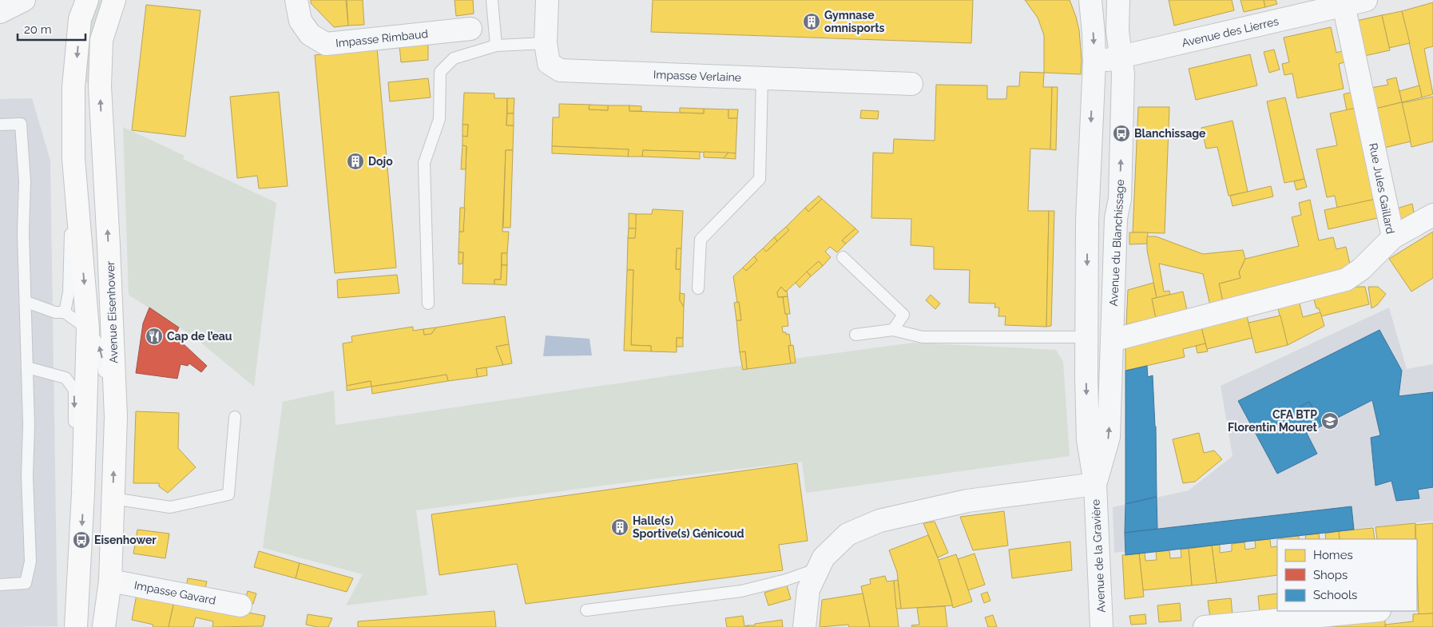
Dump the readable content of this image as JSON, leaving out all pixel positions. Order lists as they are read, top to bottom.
{
  "streets": {
    "main road": ["Avenue Eisenhower"],
    "street": [
      "Avenue des Lierres",
      "Impasse Rimbaud",
      "Impasse Verlaine",
      "Rue Jules Gaillard",
      "Avenue du Blanchissage",
      "Avenue de la Gravière",
      "Impasse Gavard"
    ]
  },
  "crossings": [
    ["Avenue des Lierres", "Rue Jules Gaillard"],
    ["Avenue des Lierres", "Avenue du Blanchissage"],
    ["Rue Jules Gaillard", "Avenue du Blanchissage"],
    ["Avenue du Blanchissage", "Avenue de la Gravière"],
    ["Avenue Eisenhower", "Impasse Gavard"]
  ],
  "places": {
    "building": ["Gymnase omnisports", "Dojo", "Halle(s) Sportive(s) Génicoud"],
    "bus stop": ["Blanchissage", "Eisenhower"],
    "restaurant": ["Cap de l’eau"],
    "school or university": ["CFA BTP Florentin Mouret"]
  },
  "legend": ["Homes", "Shops", "Schools"],
  "scale_bar": "20 m"
}
